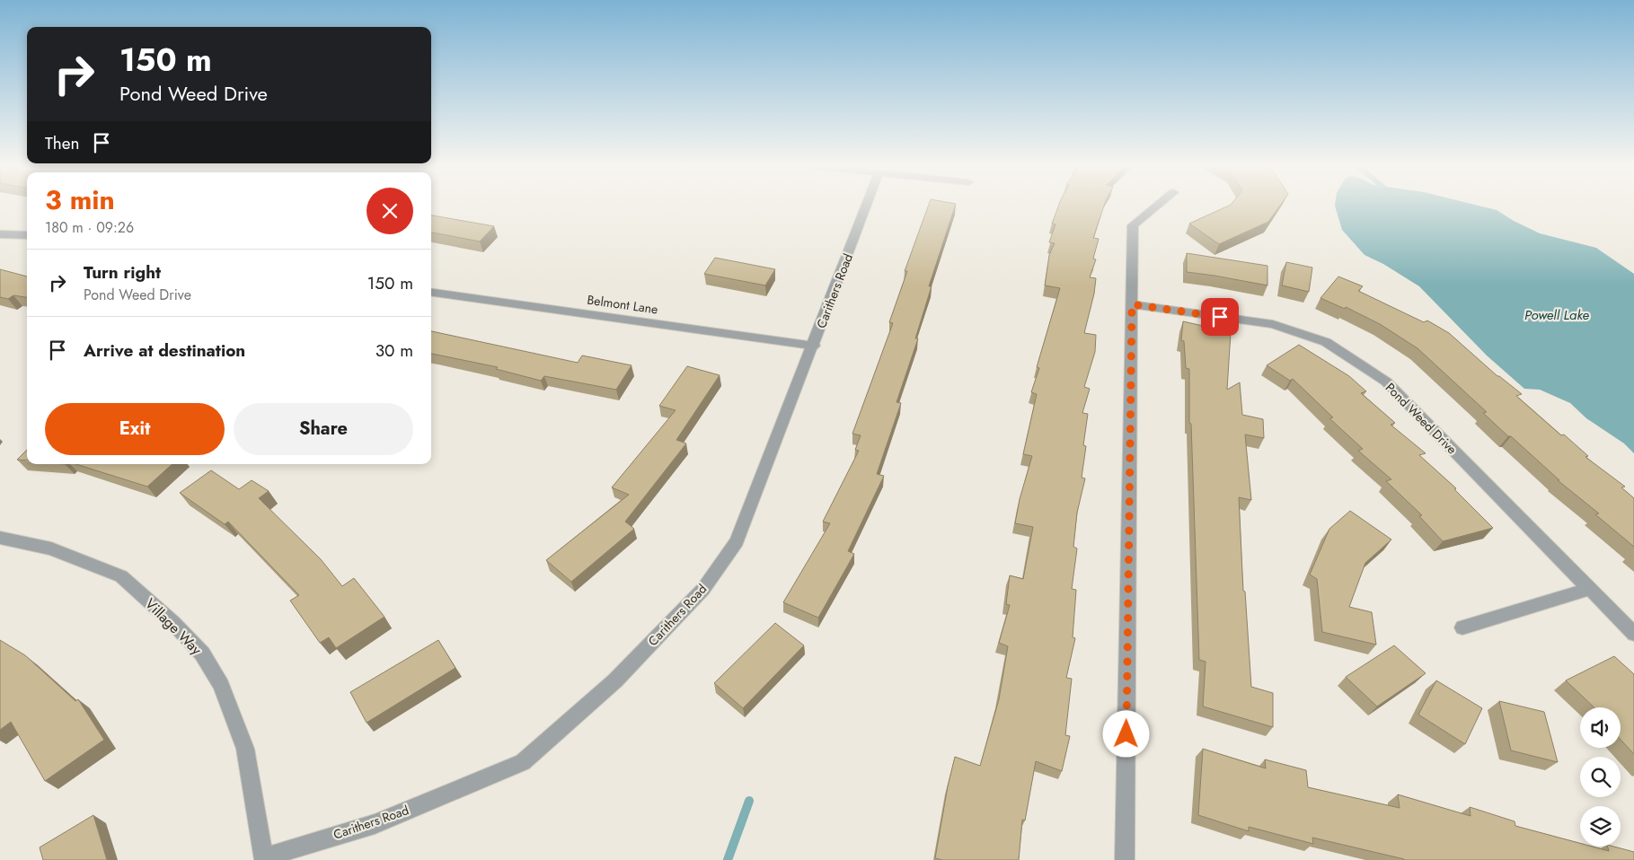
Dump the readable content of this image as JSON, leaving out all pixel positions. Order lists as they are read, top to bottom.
{
  "streets": {
    "street": [
      "Carithers Road",
      "Belmont Lane",
      "Pond Weed Drive",
      "Village Way"
    ]
  },
  "crossings": [
    ["Carithers Road", "Belmont Lane"],
    ["Carithers Road", "Village Way"]
  ],
  "water": ["Powell Lake"],
  "page": {
    "turn": ["150 m", "Pond Weed Drive"],
    "then": "Then",
    "heading": ["3 min", "180 m · 09:26"],
    "list": [
      {
        "name": "Turn right",
        "note": "Pond Weed Drive",
        "value": "150 m"
      },
      {
        "name": "Arrive at destination",
        "value": "30 m"
      }
    ],
    "buttons": ["Exit", "Share"]
  }
}
